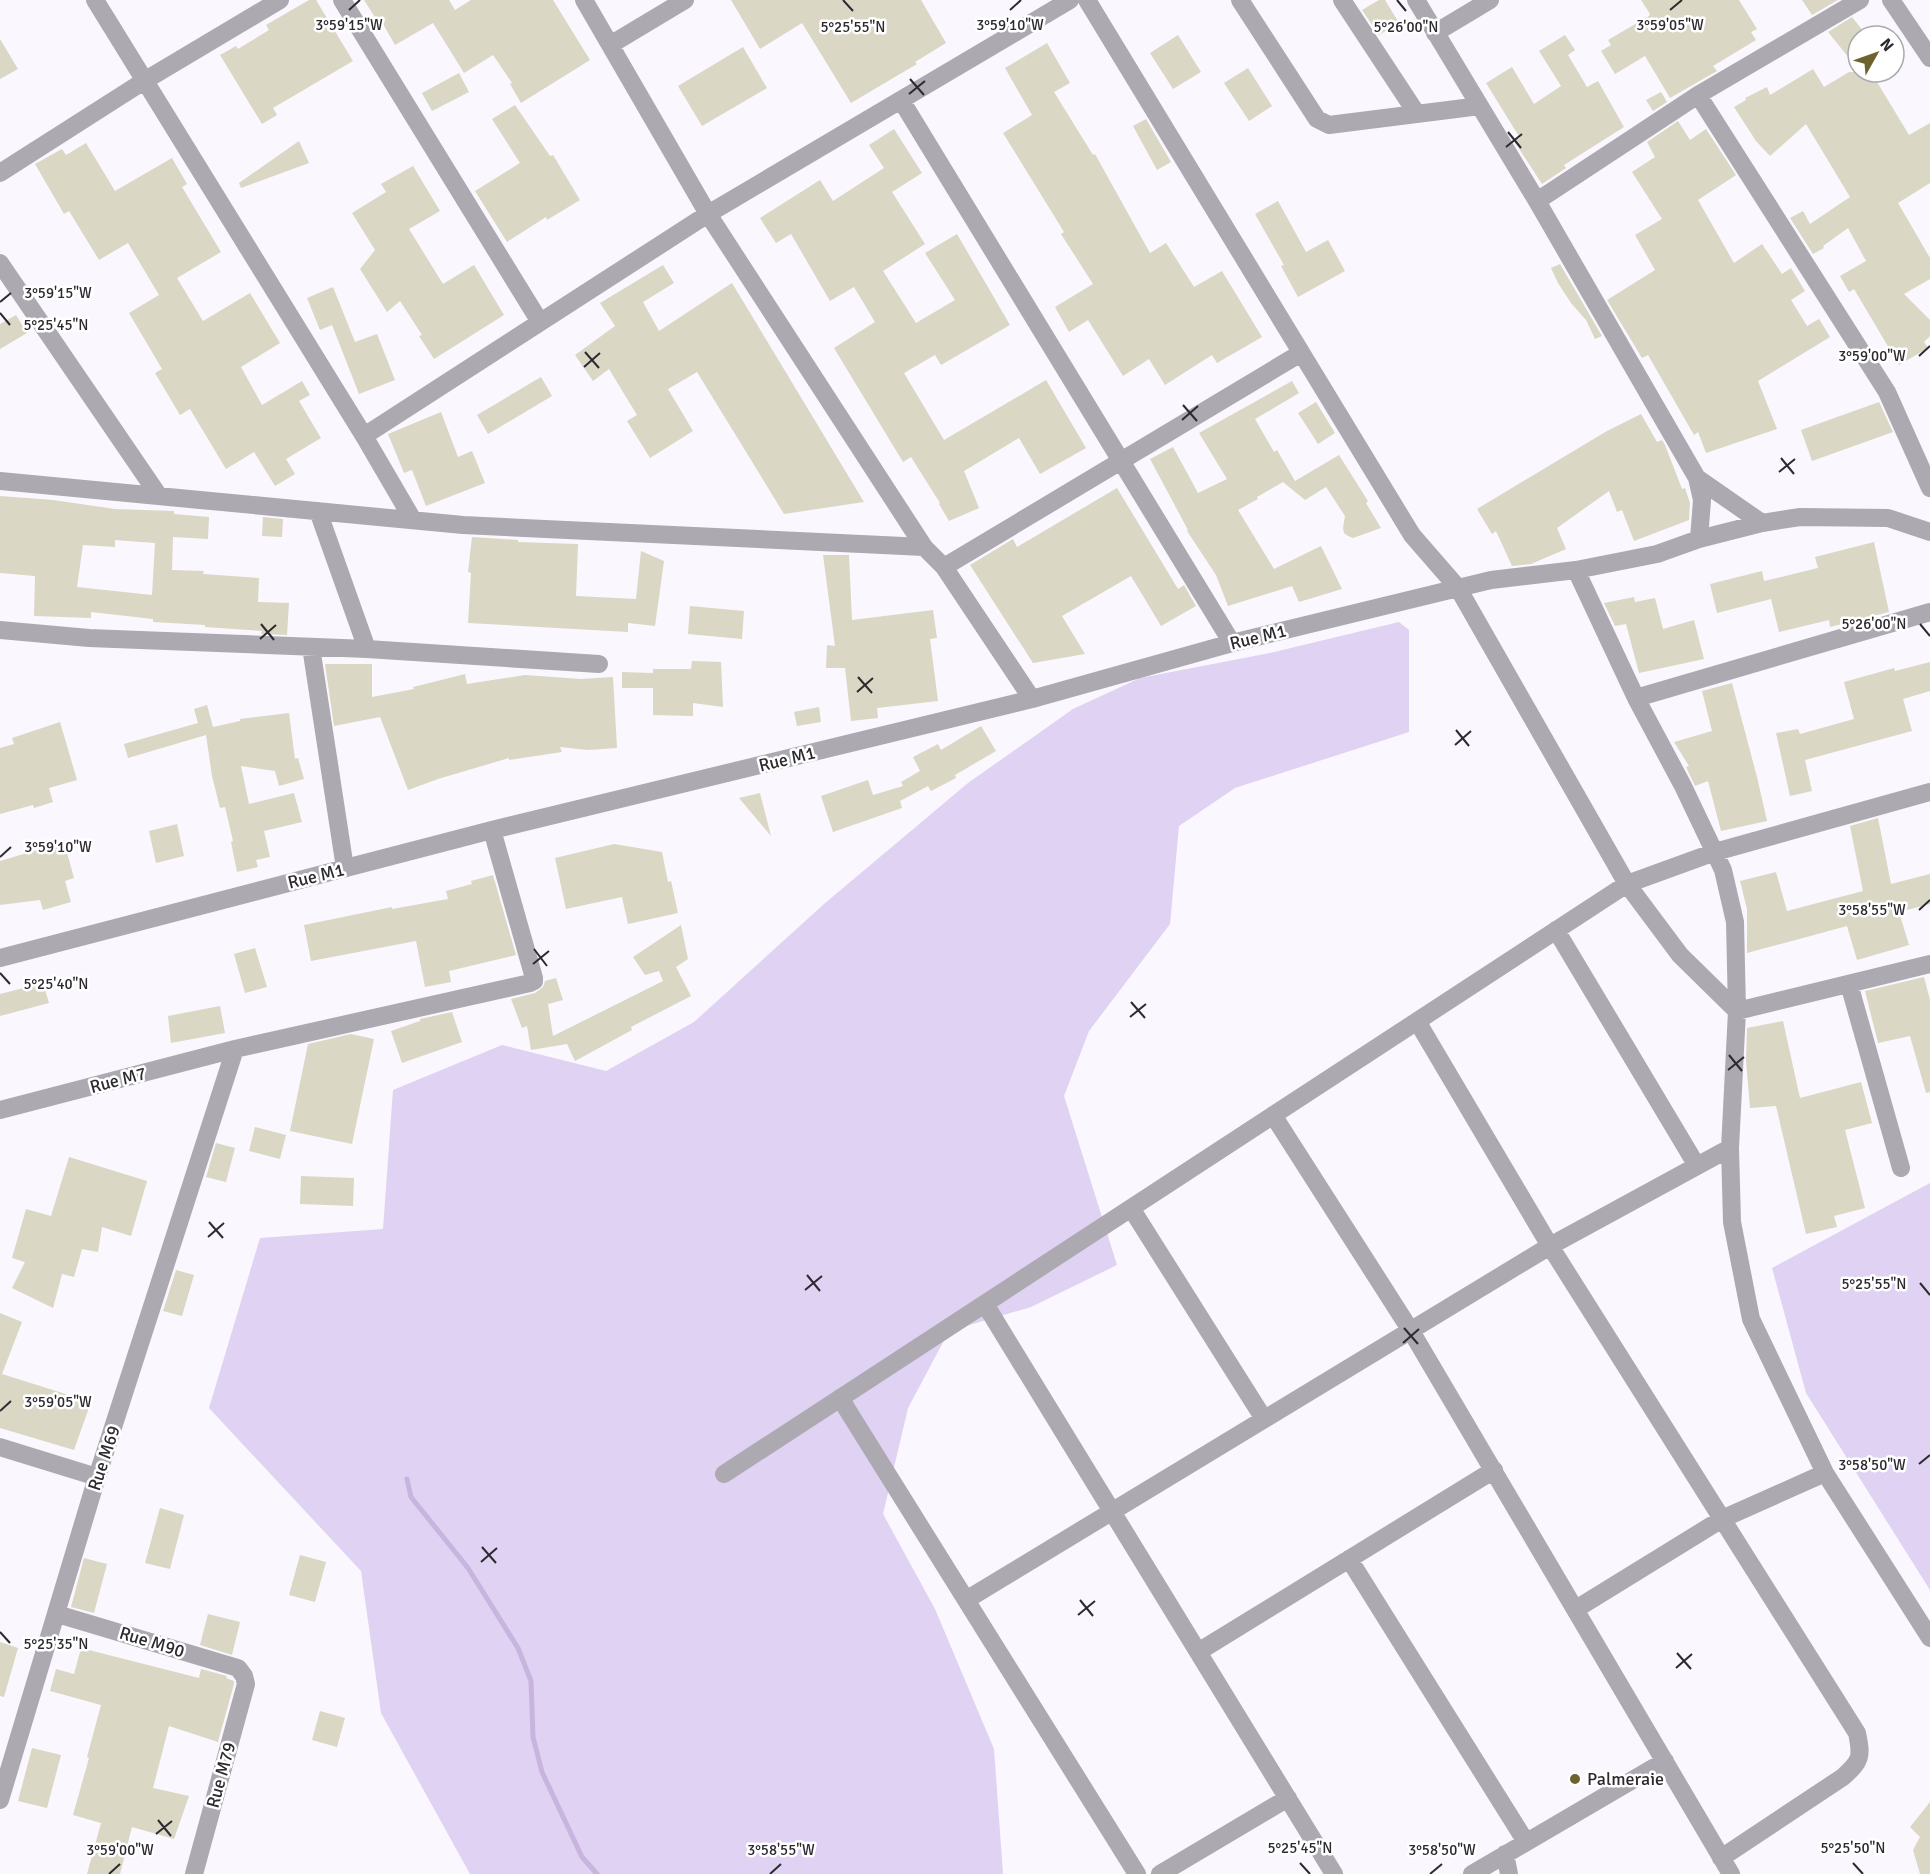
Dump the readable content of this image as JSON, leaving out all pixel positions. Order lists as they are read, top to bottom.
{
  "streets": {
    "street": [
      "Rue M1",
      "Rue M7",
      "Rue M69",
      "Rue M90",
      "Rue M79"
    ]
  },
  "crossings": [
    ["Rue M1", "Rue M7"],
    ["Rue M7", "Rue M69"],
    ["Rue M69", "Rue M90"],
    ["Rue M90", "Rue M79"]
  ],
  "places": ["Palmeraie"],
  "north": "top right",
  "coordinates": [
    "3°59'15\"W",
    "3°59'10\"W",
    "3°59'05\"W",
    "5°25'55\"N",
    "5°26'00\"N",
    "5°25'45\"N",
    "3°59'00\"W",
    "3°58'55\"W",
    "5°25'40\"N",
    "3°58'50\"W",
    "5°25'35\"N",
    "5°25'50\"N"
  ]
}
